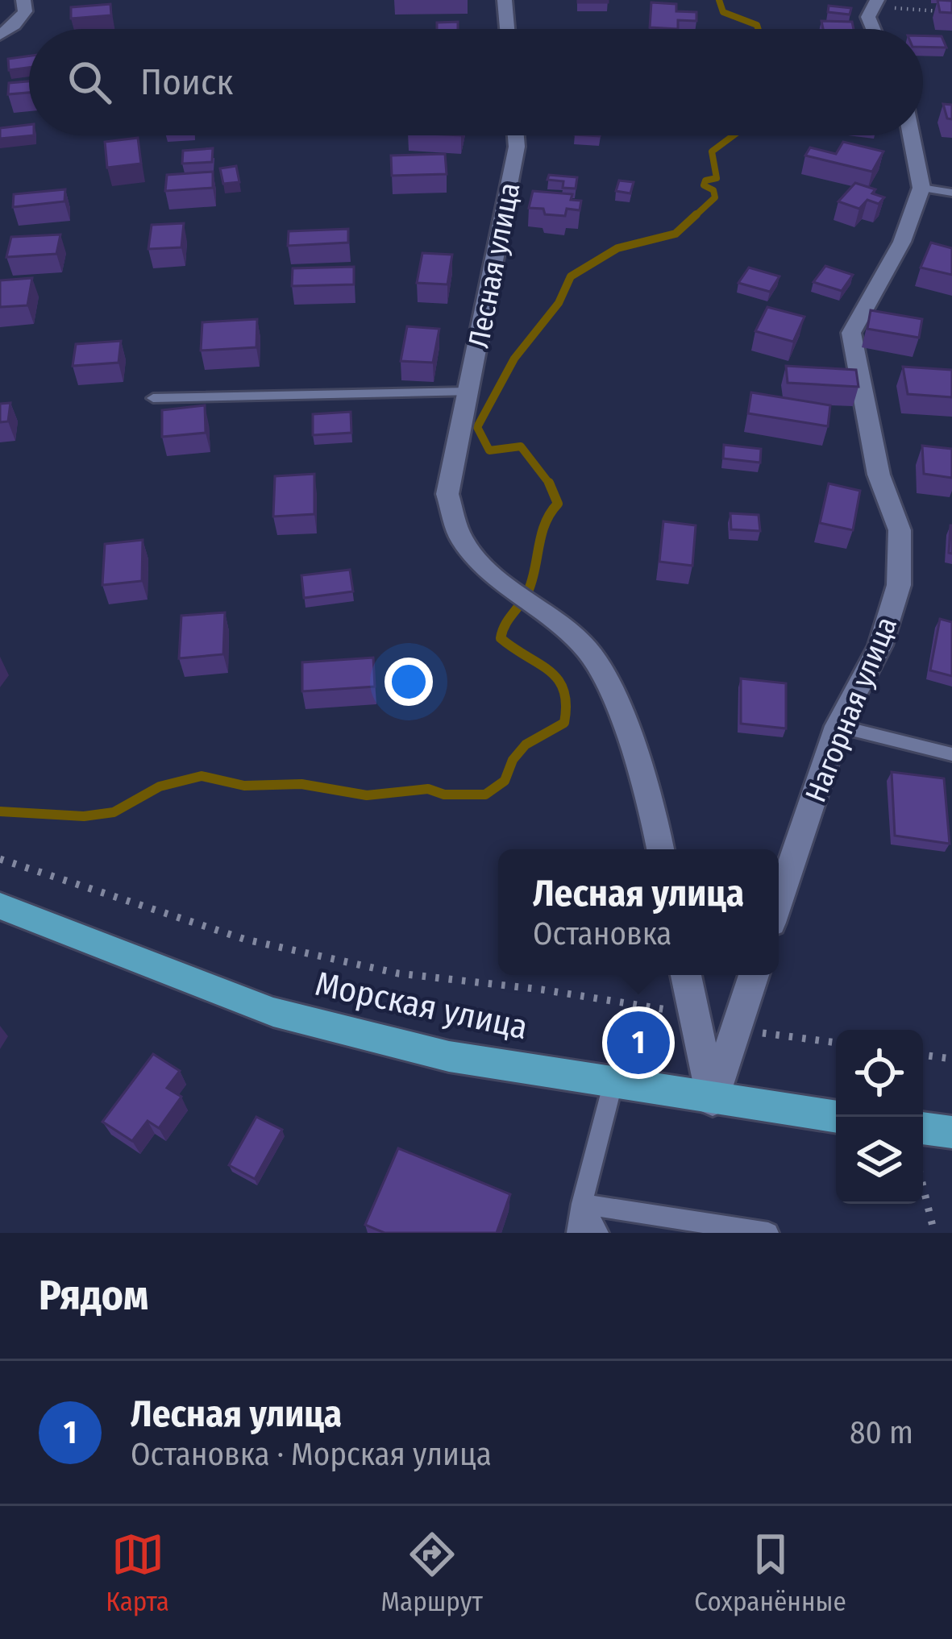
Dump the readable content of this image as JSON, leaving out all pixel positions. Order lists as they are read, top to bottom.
{
  "streets": {
    "main road": ["Морская улица"],
    "street": ["Лесная улица", "Нагорная улица"]
  },
  "page": {
    "search": "Поиск",
    "popup": ["Лесная улица", "Остановка"],
    "pins": "1",
    "heading": "Рядом",
    "list": [
      {
        "mark": "1",
        "name": "Лесная улица",
        "note": "Остановка · Морская улица",
        "value": "80 m"
      }
    ],
    "nav": ["Карта", "Маршрут", "Сохранённые"]
  }
}
